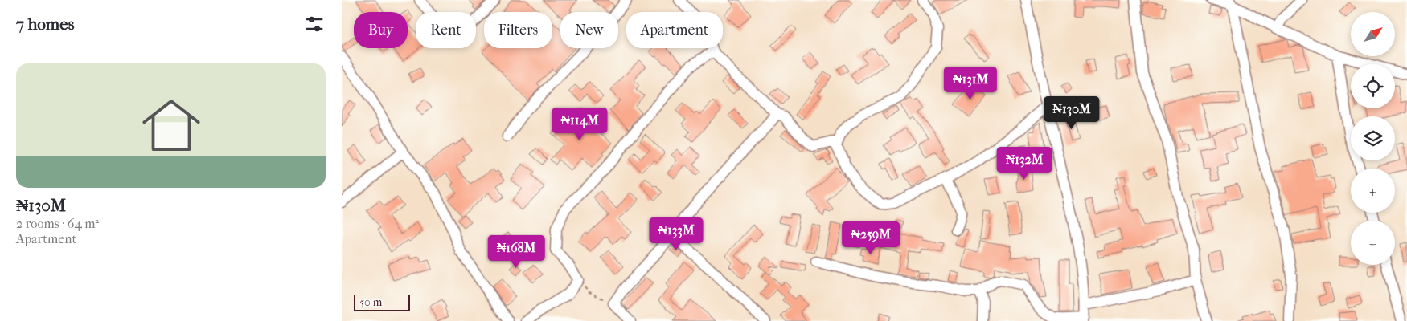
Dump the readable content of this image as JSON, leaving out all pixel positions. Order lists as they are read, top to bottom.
{
  "scale_bar": "50 m",
  "north": "top right",
  "page": {
    "heading": "7 homes",
    "map_buttons": ["+", "−"],
    "chip": [
      "Buy",
      "Rent",
      "Filters",
      "New",
      "Apartment"
    ],
    "list": [
      {
        "name": "₦130M",
        "note": "2 rooms · 64 m² · Apartment"
      }
    ],
    "price": [
      "₦131M",
      "₦130M",
      "₦114M",
      "₦132M",
      "₦133M",
      "₦259M",
      "₦168M"
    ],
    "scale": "50 m"
  }
}
